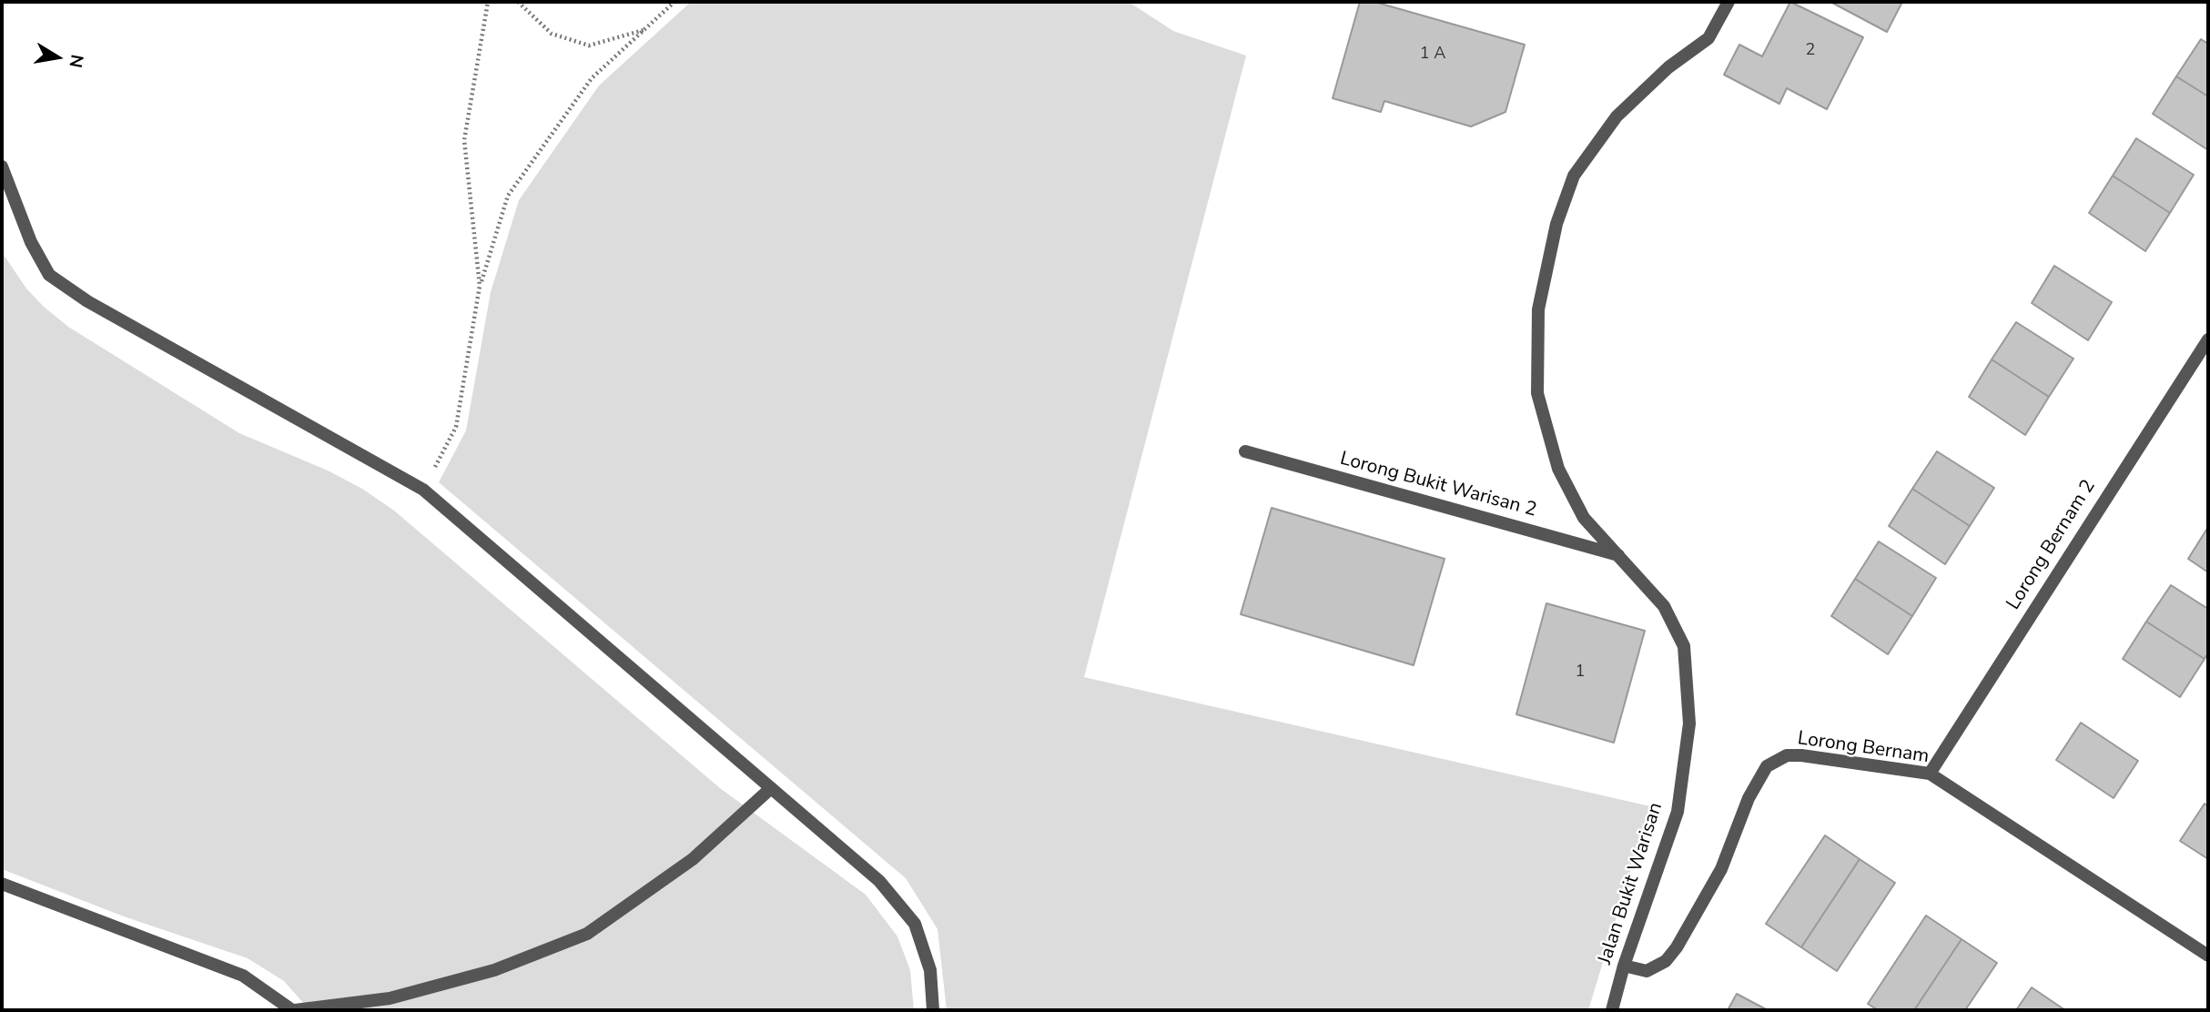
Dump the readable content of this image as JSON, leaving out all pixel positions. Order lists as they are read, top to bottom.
{
  "streets": {
    "street": [
      "Lorong Bukit Warisan 2",
      "Lorong Bernam 2",
      "Lorong Bernam",
      "Jalan Bukit Warisan"
    ]
  },
  "crossings": [
    ["Lorong Bukit Warisan 2", "Jalan Bukit Warisan"],
    ["Lorong Bernam 2", "Lorong Bernam"],
    ["Lorong Bernam", "Jalan Bukit Warisan"]
  ],
  "house_numbers": ["2", "1 A", "1"],
  "north": "right"
}
